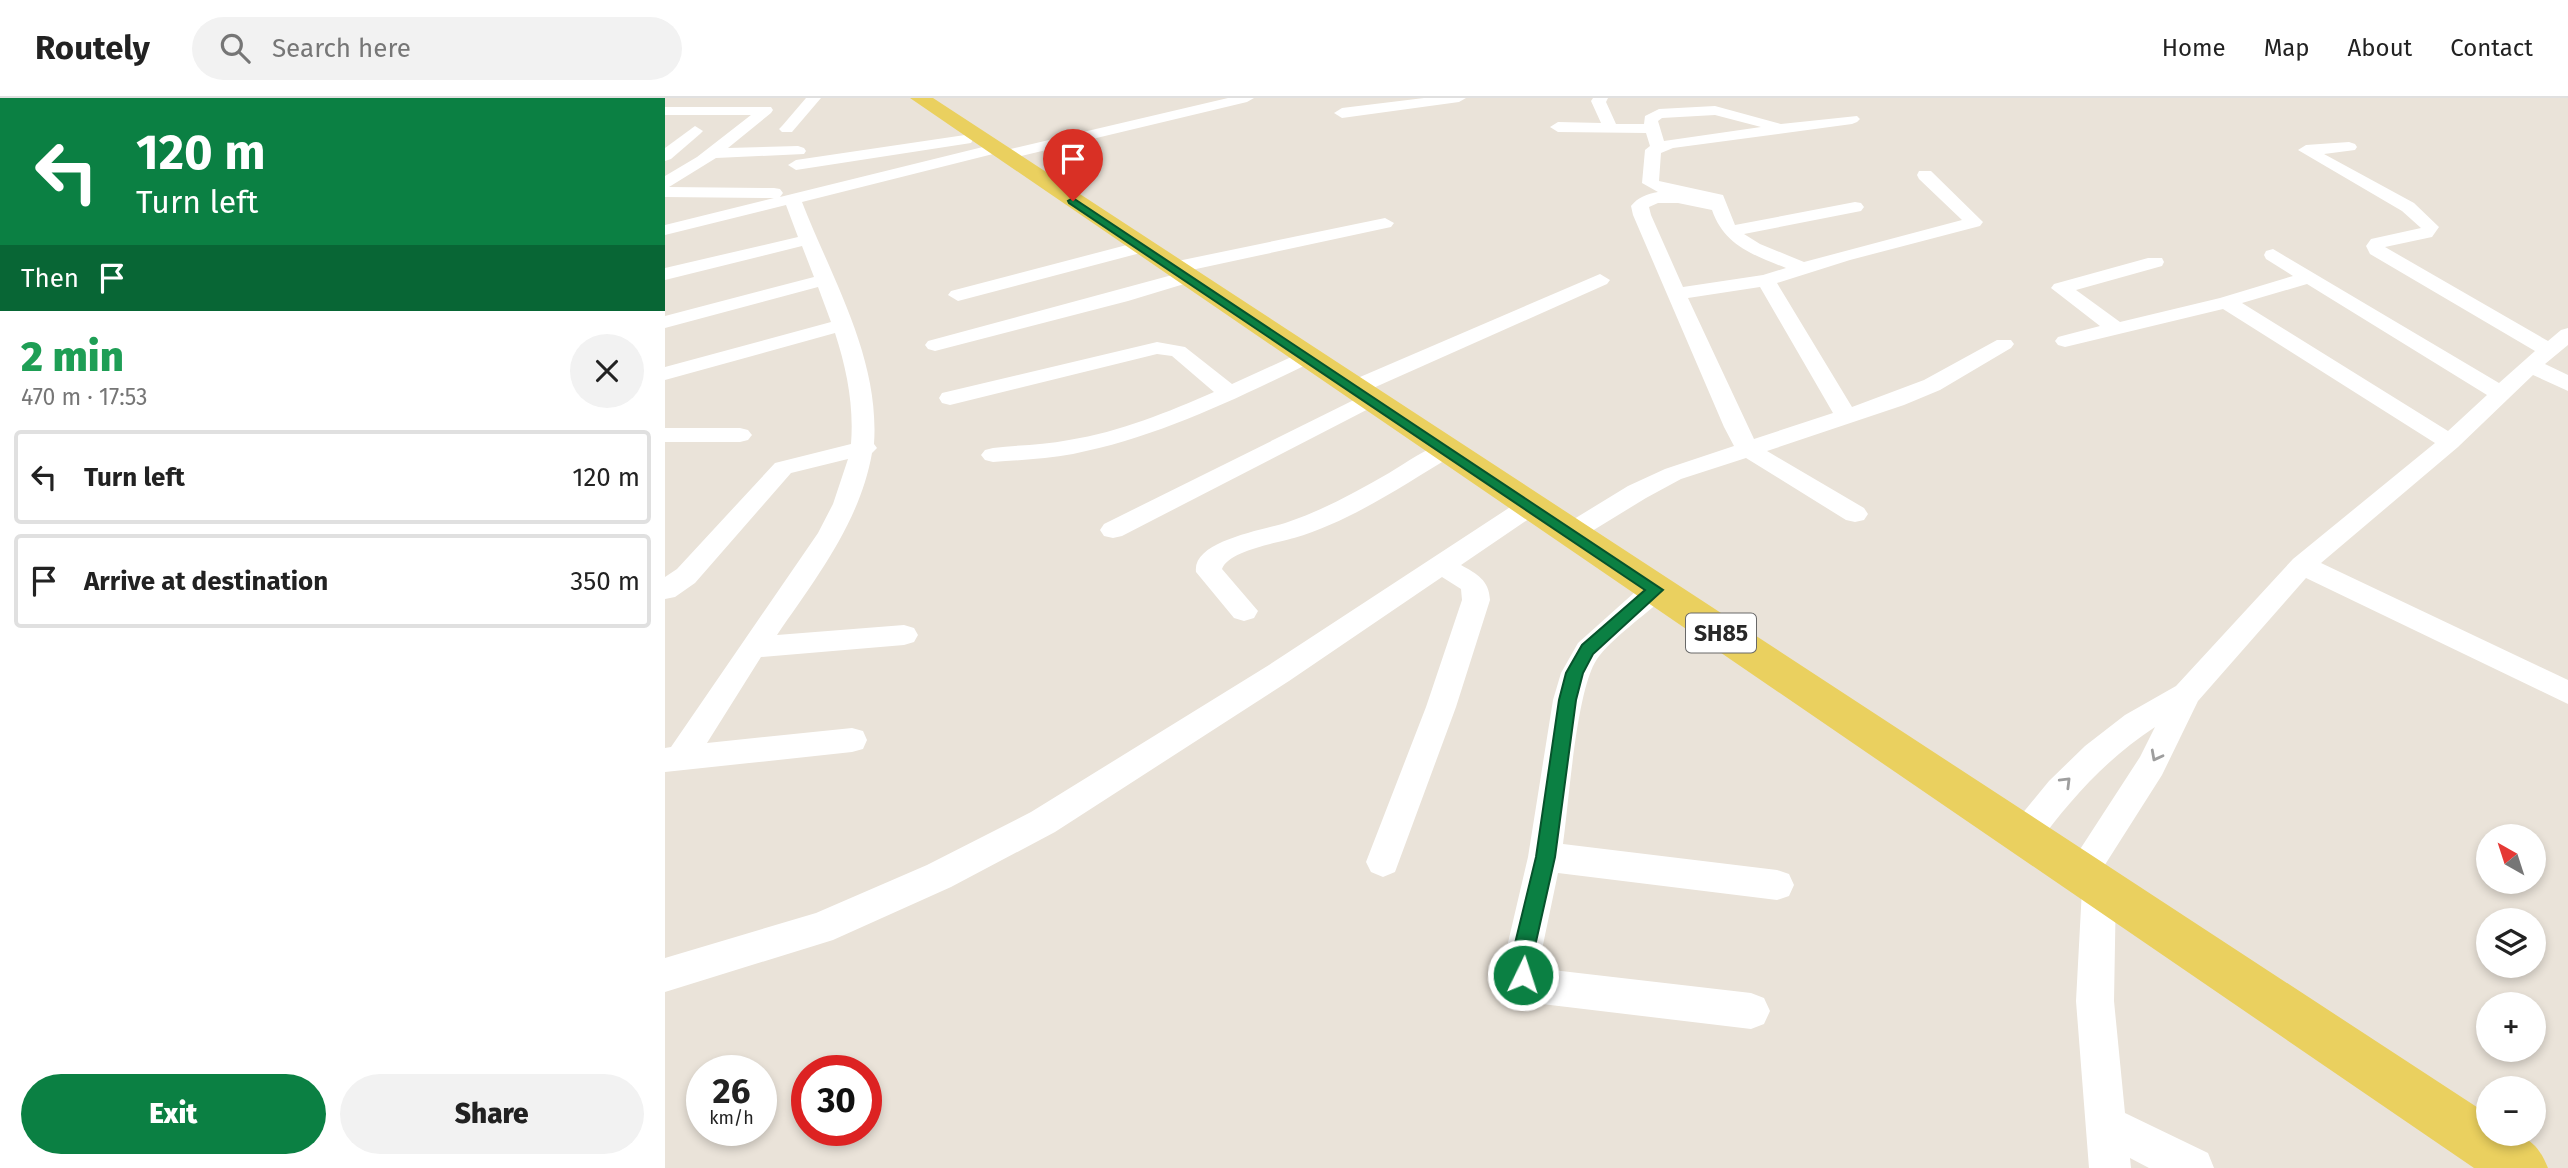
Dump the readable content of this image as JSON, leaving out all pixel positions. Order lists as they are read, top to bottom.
{
  "streets": {
    "main road": ["SH85"]
  },
  "north": "top left",
  "page": {
    "header": "Routely",
    "search": "Search here",
    "nav": [
      "Home",
      "Map",
      "About",
      "Contact"
    ],
    "turn": ["120 m", "Turn left"],
    "then": "Then",
    "heading": ["2 min", "470 m · 17:53"],
    "list": [
      {
        "name": "Turn left",
        "value": "120 m"
      },
      {
        "name": "Arrive at destination",
        "value": "350 m"
      }
    ],
    "map_buttons": ["+", "−"],
    "speed": "26 km/h",
    "limit": "30",
    "buttons": ["Exit", "Share"]
  }
}
